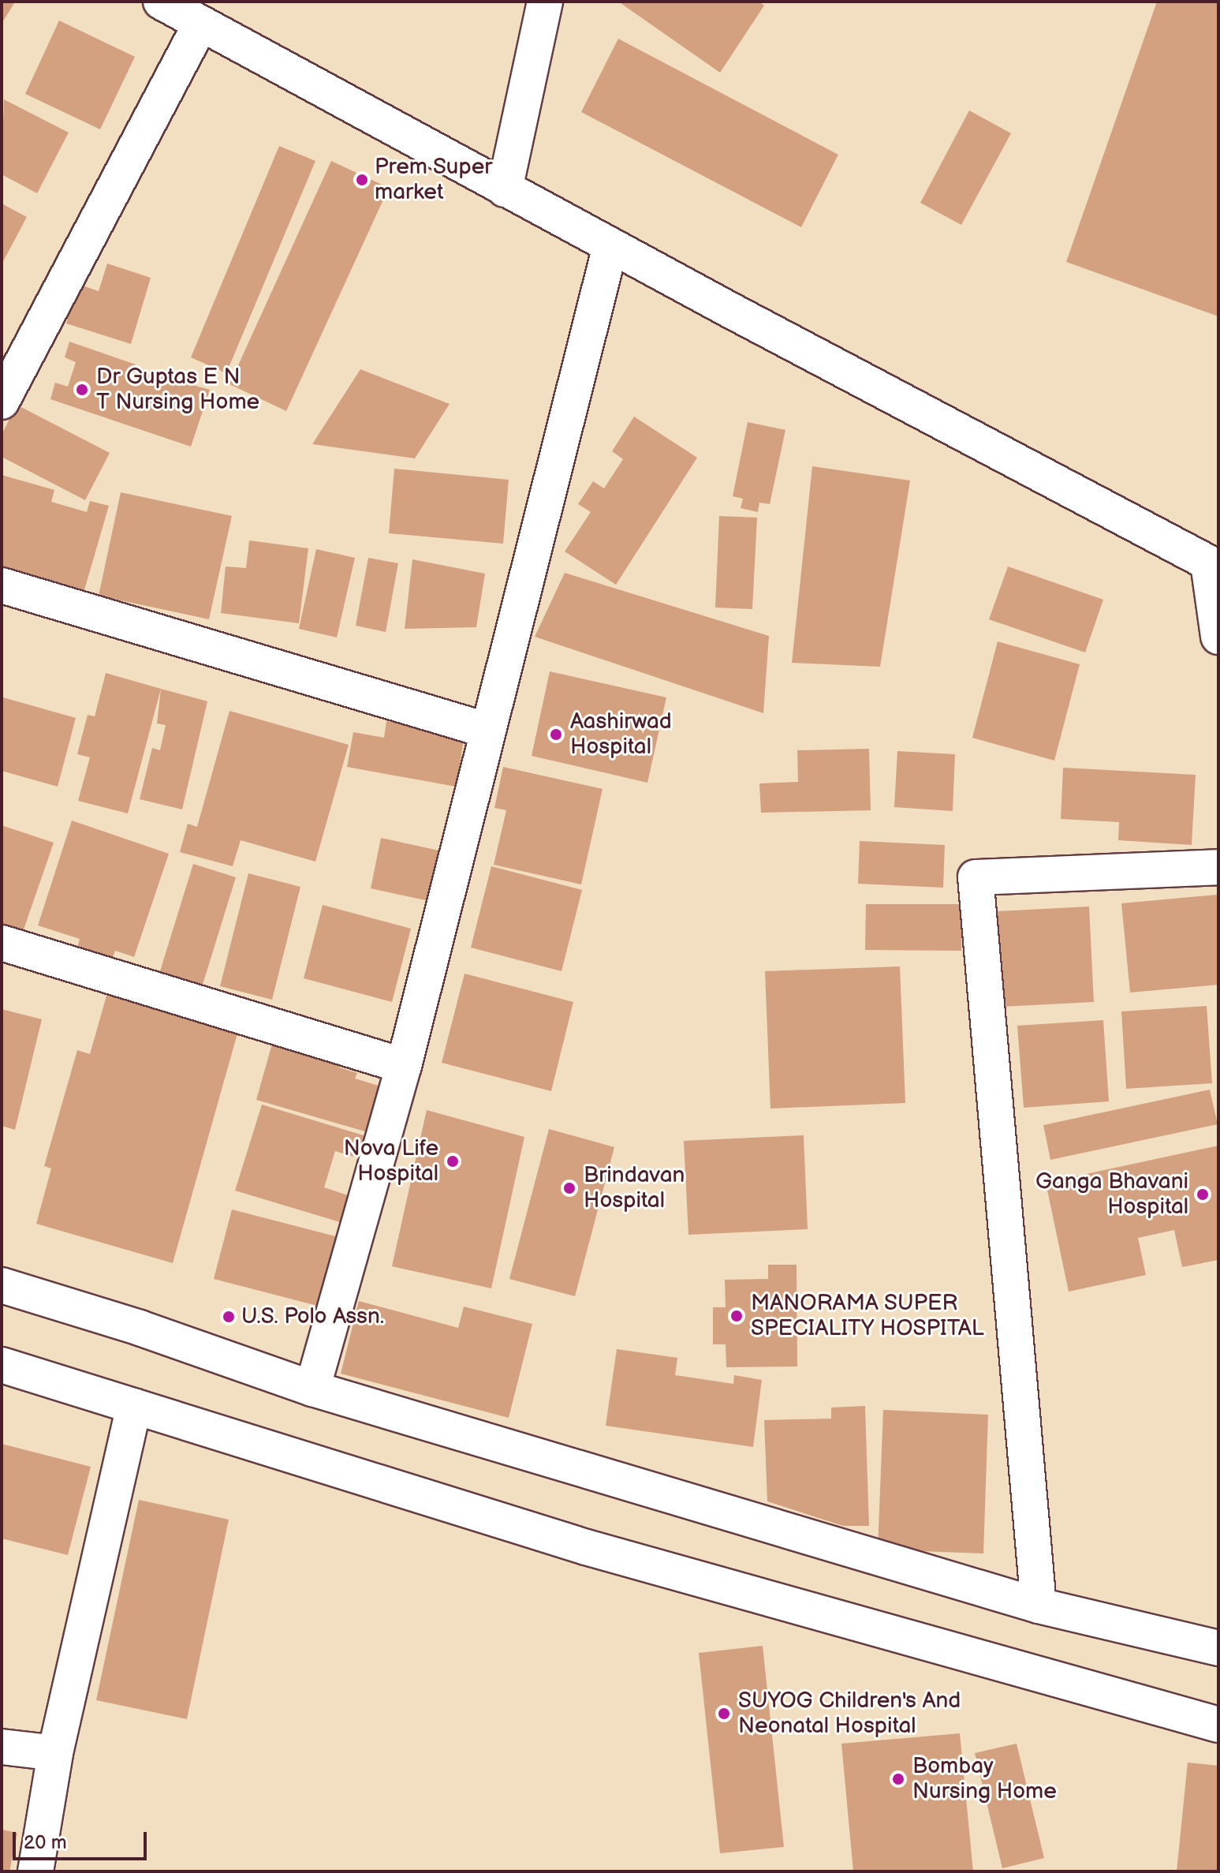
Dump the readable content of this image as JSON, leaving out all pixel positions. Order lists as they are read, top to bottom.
{
  "places": [
    "Prem Super market",
    "Dr Guptas E N T Nursing Home",
    "Aashirwad Hospital",
    "Nova Life Hospital",
    "Brindavan Hospital",
    "Ganga Bhavani Hospital",
    "MANORAMA SUPER SPECIALITY HOSPITAL",
    "U.S. Polo Assn.",
    "SUYOG Children's And Neonatal Hospital",
    "Bombay Nursing Home"
  ],
  "scale_bar": "20 m"
}
